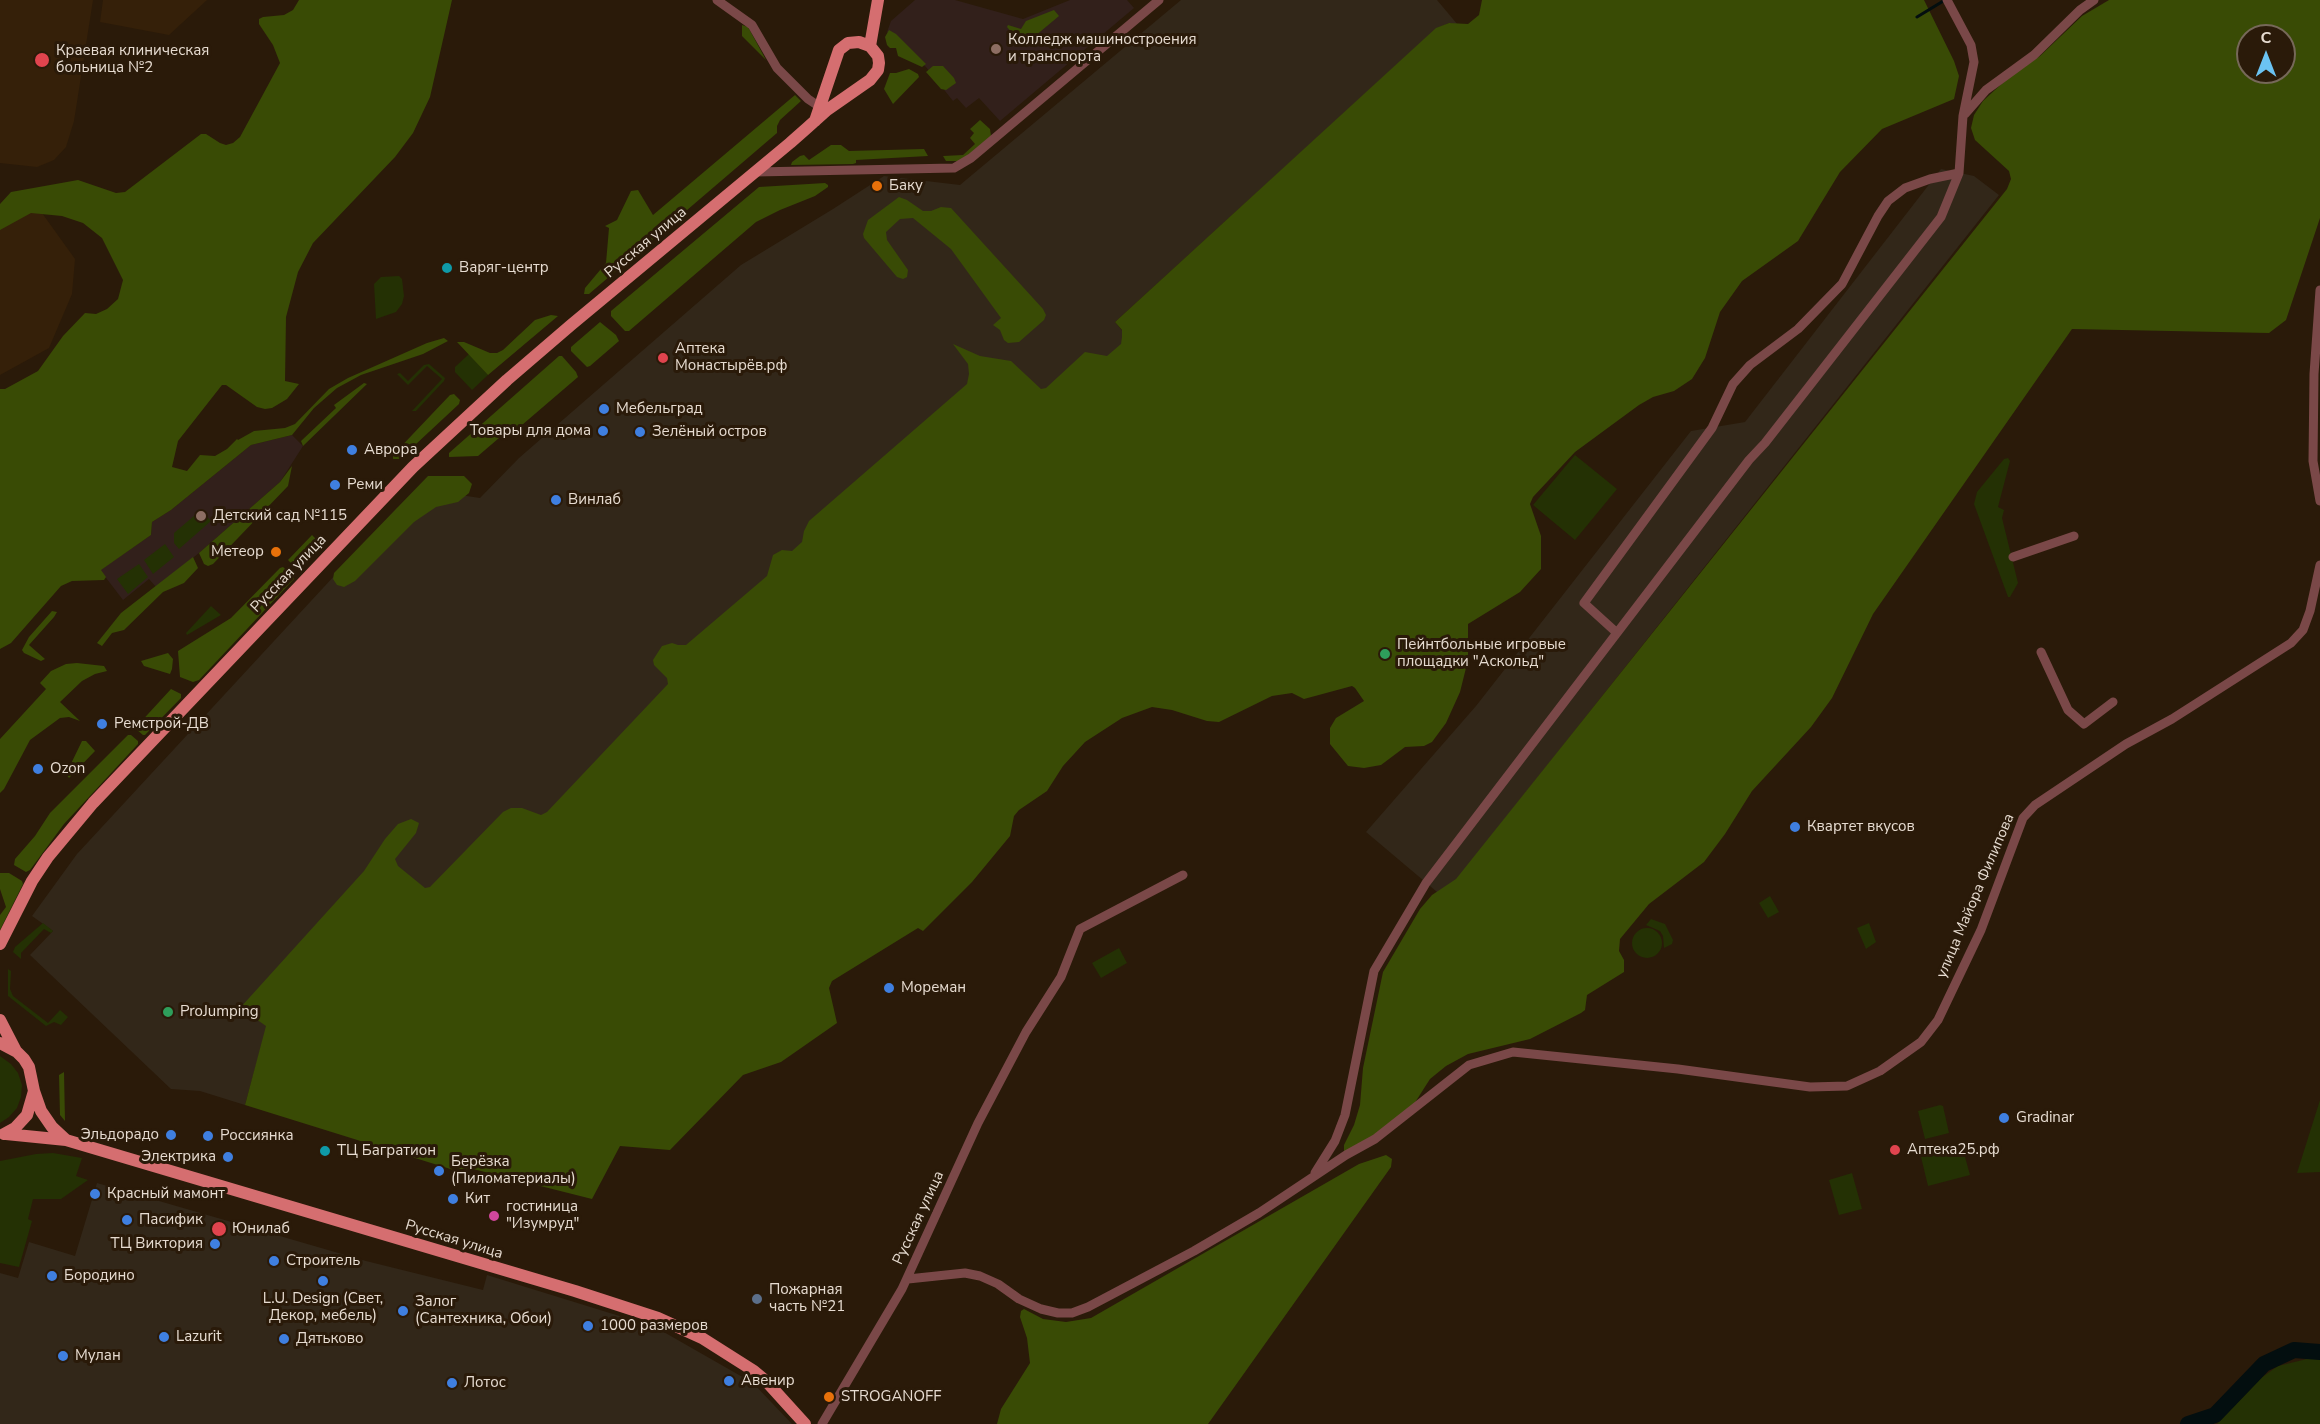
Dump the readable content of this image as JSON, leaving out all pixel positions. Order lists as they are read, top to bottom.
{
  "streets": {
    "main road": ["Русская улица"],
    "street": ["улица Майора Филипова"]
  },
  "crossings": [
    ["Русская улица", "улица Майора Филипова"]
  ],
  "places": [
    "Колледж машиностроения и транспорта",
    "Краевая клиническая больница №2",
    "Баку",
    "Варяг-центр",
    "Аптека Монастырёв.рф",
    "Мебельград",
    "Товары для дома",
    "Зелёный остров",
    "Аврора",
    "Реми",
    "Винлаб",
    "Детский сад №115",
    "Метеор",
    "Пейнтбольные игровые площадки \"Аскольд\"",
    "Ремстрой-ДВ",
    "Ozon",
    "Квартет вкусов",
    "Мореман",
    "ProJumping",
    "Gradinar",
    "Эльдорадо",
    "Россиянка",
    "Аптека25.рф",
    "ТЦ Багратион",
    "Электрика",
    "Берёзка (Пиломатериалы)",
    "Красный мамонт",
    "Кит",
    "гостиница \"Изумруд\"",
    "Пасифик",
    "Юнилаб",
    "ТЦ Виктория",
    "Строитель",
    "Бородино",
    "L.U. Design (Свет, Декор, мебель)",
    "Пожарная часть №21",
    "Залог (Сантехника, Обои)",
    "1000 размеров",
    "Lazurit",
    "Дятьково",
    "Мулан",
    "Авенир",
    "Лотос",
    "STROGANOFF"
  ],
  "north": "top"
}
